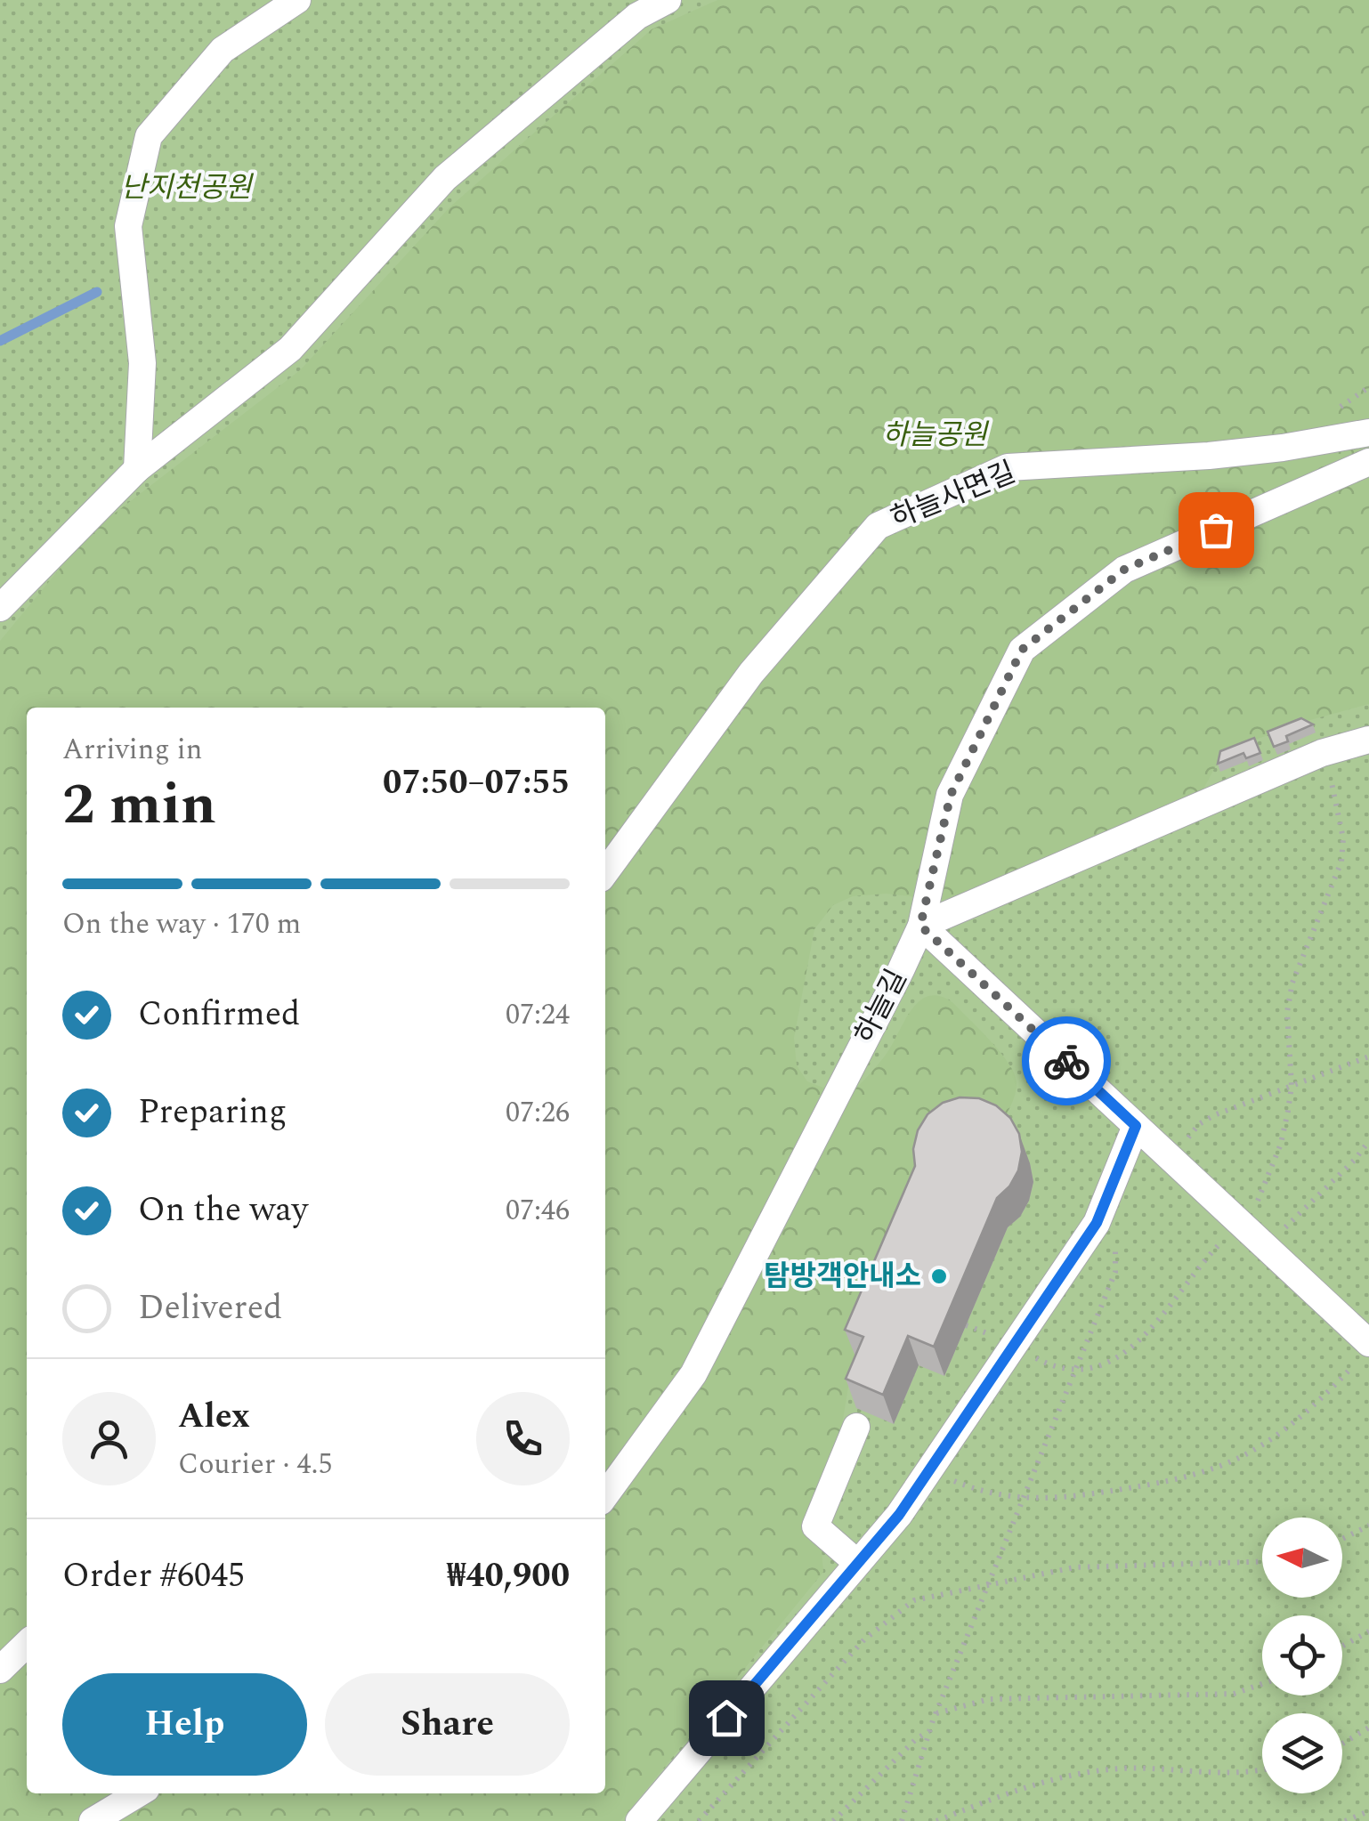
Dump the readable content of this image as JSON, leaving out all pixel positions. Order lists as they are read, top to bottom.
{
  "streets": {
    "street": ["하늘사면길", "하늘길"]
  },
  "parks": ["난지천공원", "하늘공원"],
  "places": ["탐방객안내소"],
  "north": "left",
  "page": {
    "heading": ["2 min", "Arriving in", "07:50–07:55"],
    "panel": [
      "Alex",
      "Courier · 4.5",
      "Order #6045",
      "₩40,900"
    ],
    "bar": "On the way · 170 m",
    "list": [
      ["Confirmed", "07:24"],
      ["Preparing", "07:26"],
      ["On the way", "07:46"],
      "Delivered"
    ],
    "buttons": ["Help", "Share"]
  }
}
